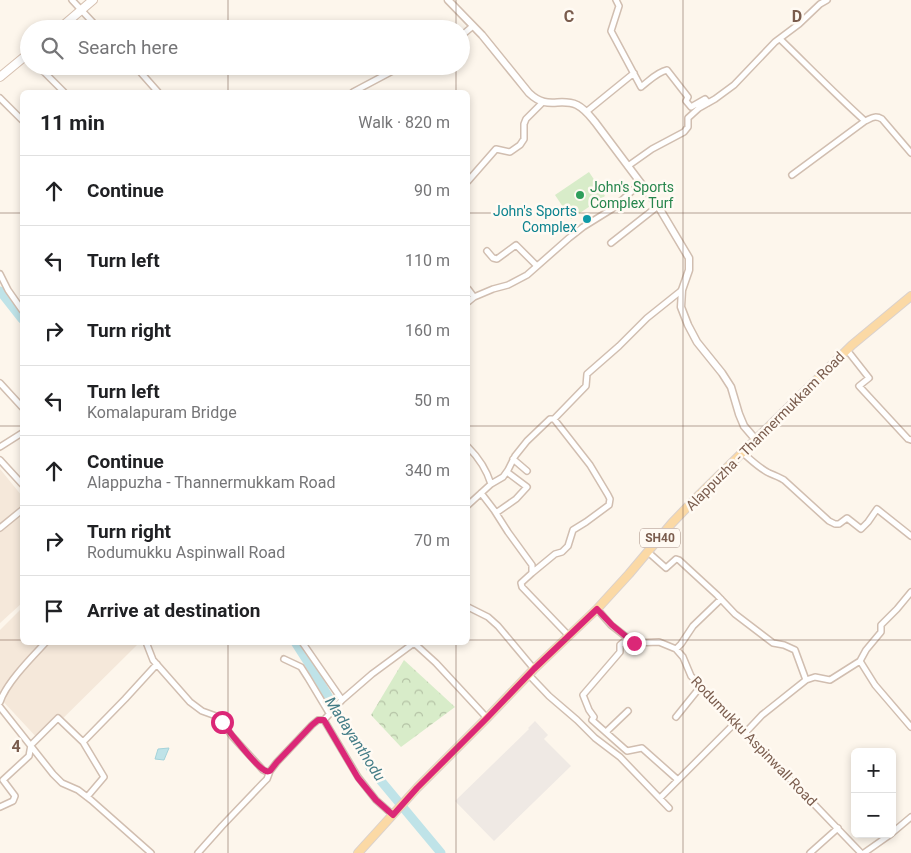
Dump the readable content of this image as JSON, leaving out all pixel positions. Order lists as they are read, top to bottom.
{
  "streets": {
    "main road": ["Alappuzha - Thannermukkam Road", "SH40"],
    "street": ["Rodumukku Aspinwall Road"]
  },
  "crossings": [
    ["Alappuzha - Thannermukkam Road", "SH40"]
  ],
  "water": ["Madayanthodu"],
  "places": ["John's Sports Complex Turf", "John's Sports Complex"],
  "page": {
    "search": "Search here",
    "heading": ["11 min", "Walk · 820 m"],
    "list": [
      ["Continue", "90 m"],
      ["Turn left", "110 m"],
      ["Turn right", "160 m"],
      ["Turn left", "Komalapuram Bridge", "50 m"],
      ["Continue", "Alappuzha - Thannermukkam Road", "340 m"],
      ["Turn right", "Rodumukku Aspinwall Road", "70 m"],
      "Arrive at destination"
    ],
    "map_buttons": ["+", "−"]
  },
  "grid": {
    "columns": ["C", "D"],
    "rows": ["4"]
  }
}
